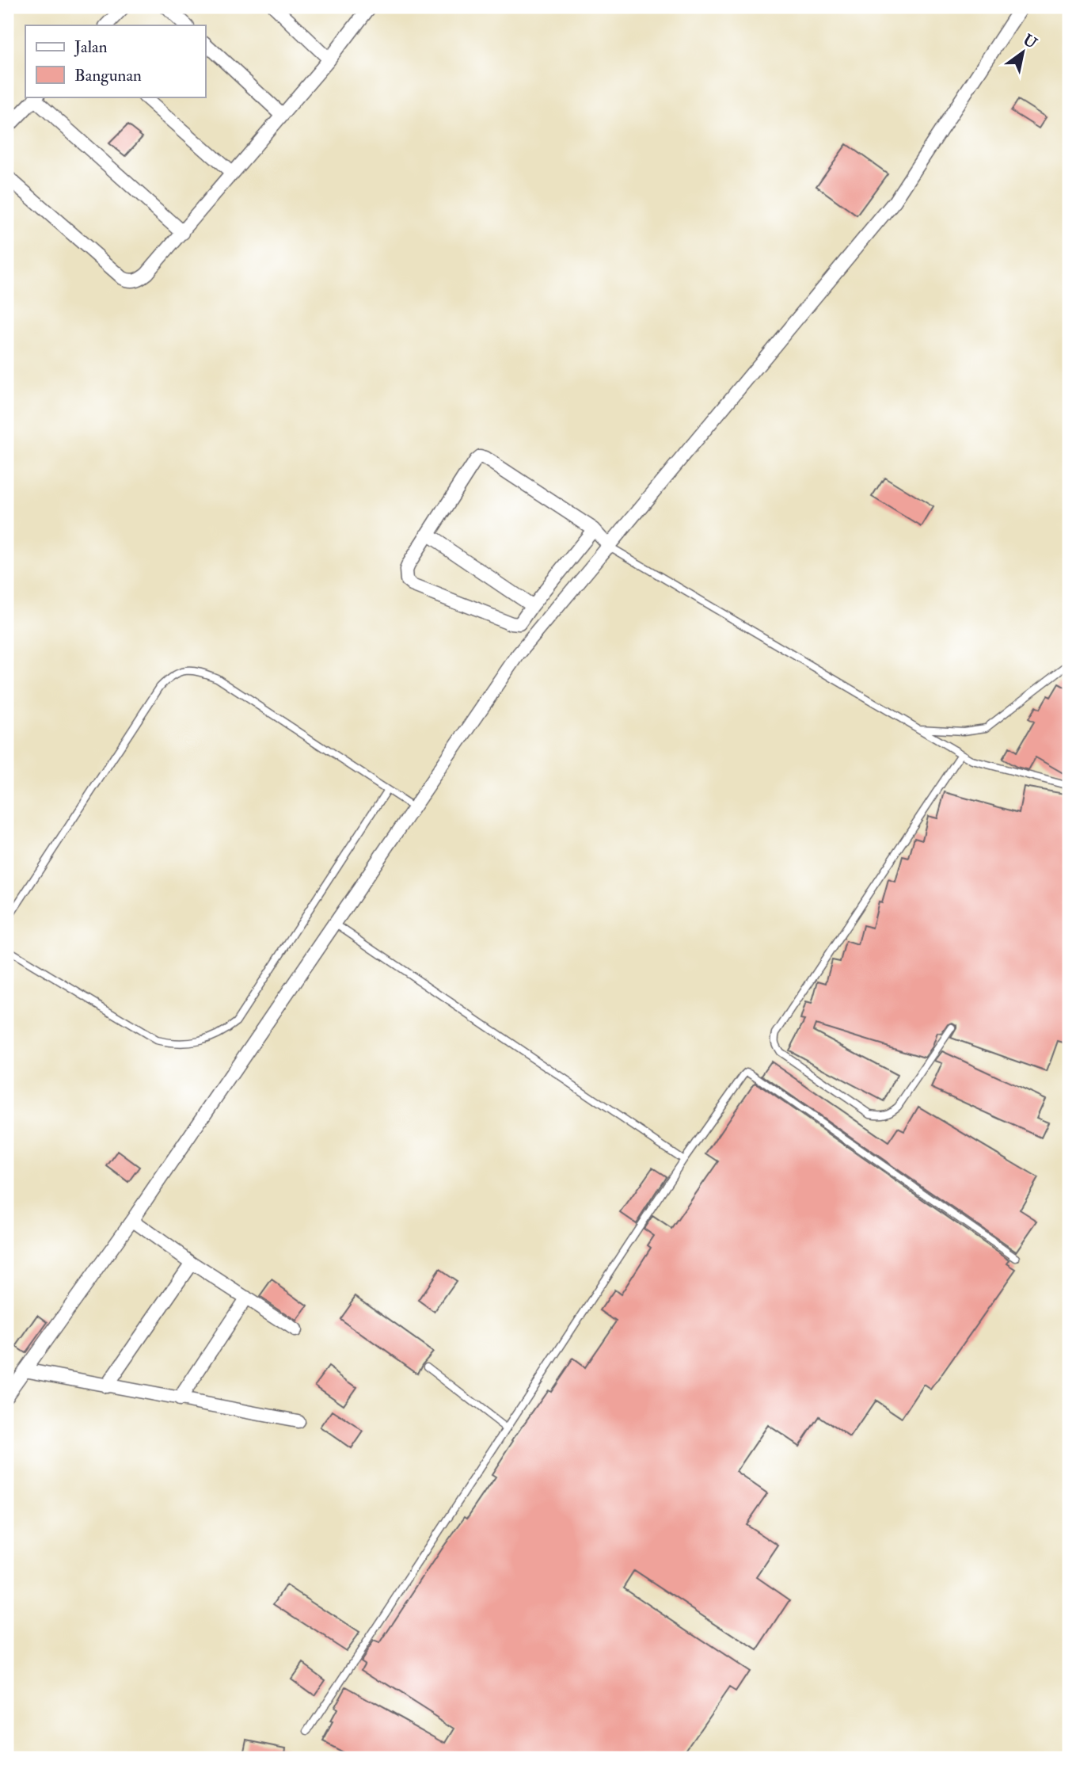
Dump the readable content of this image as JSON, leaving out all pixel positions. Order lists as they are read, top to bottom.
{
  "legend": ["Jalan", "Bangunan"],
  "north": "top right"
}
